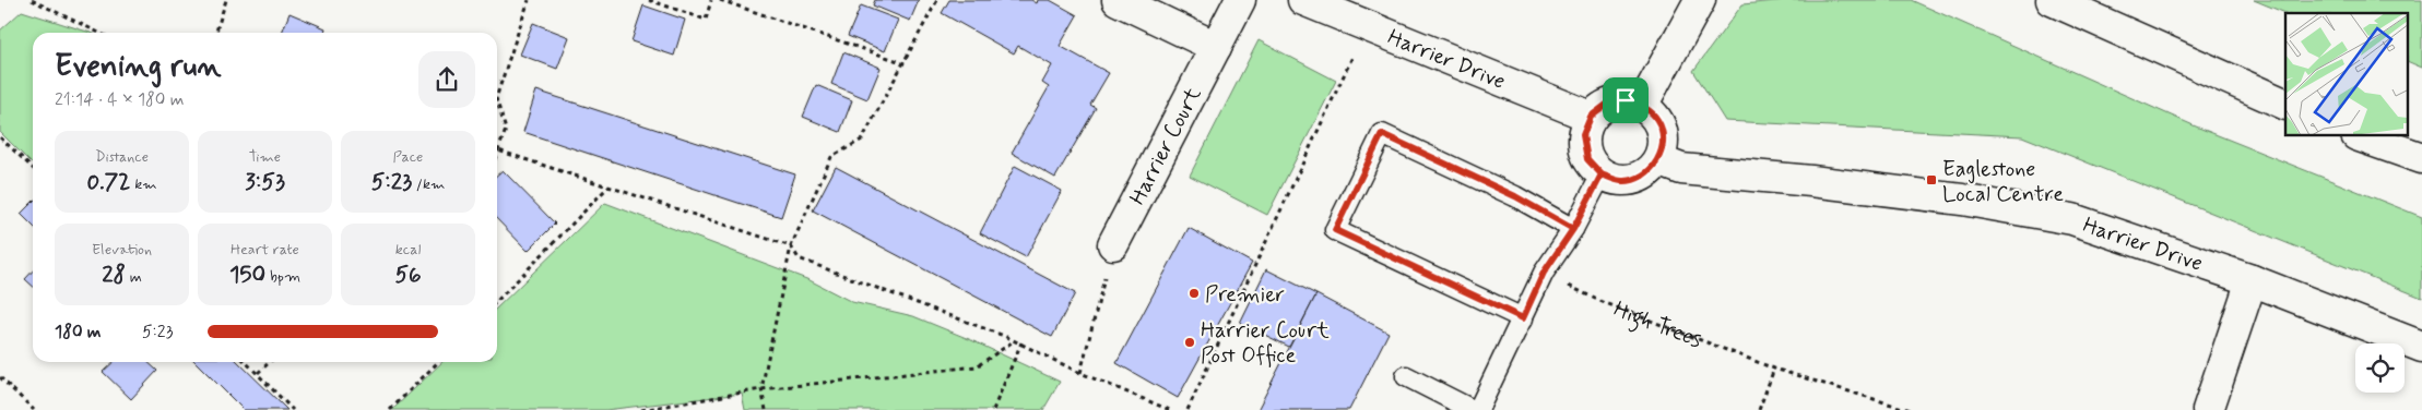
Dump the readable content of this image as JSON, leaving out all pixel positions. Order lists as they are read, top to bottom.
{
  "streets": {
    "street": ["Harrier Drive", "Harrier Court"],
    "path": ["High Trees"]
  },
  "places": {
    "transit": ["Eaglestone Local Centre"],
    "other": ["Premier", "Harrier Court Post Office"]
  },
  "page": {
    "heading": ["Evening run", "21:14 · 4 × 180 m"],
    "stats": [
      ["Distance", "0.72 km"],
      ["Time", "3:53"],
      ["Pace", "5:23 /km"],
      ["Elevation", "28 m"],
      ["Heart rate", "150 bpm"],
      ["kcal", "56"]
    ],
    "list": [
      {
        "name": "180 m",
        "note": "5:23"
      }
    ]
  }
}
